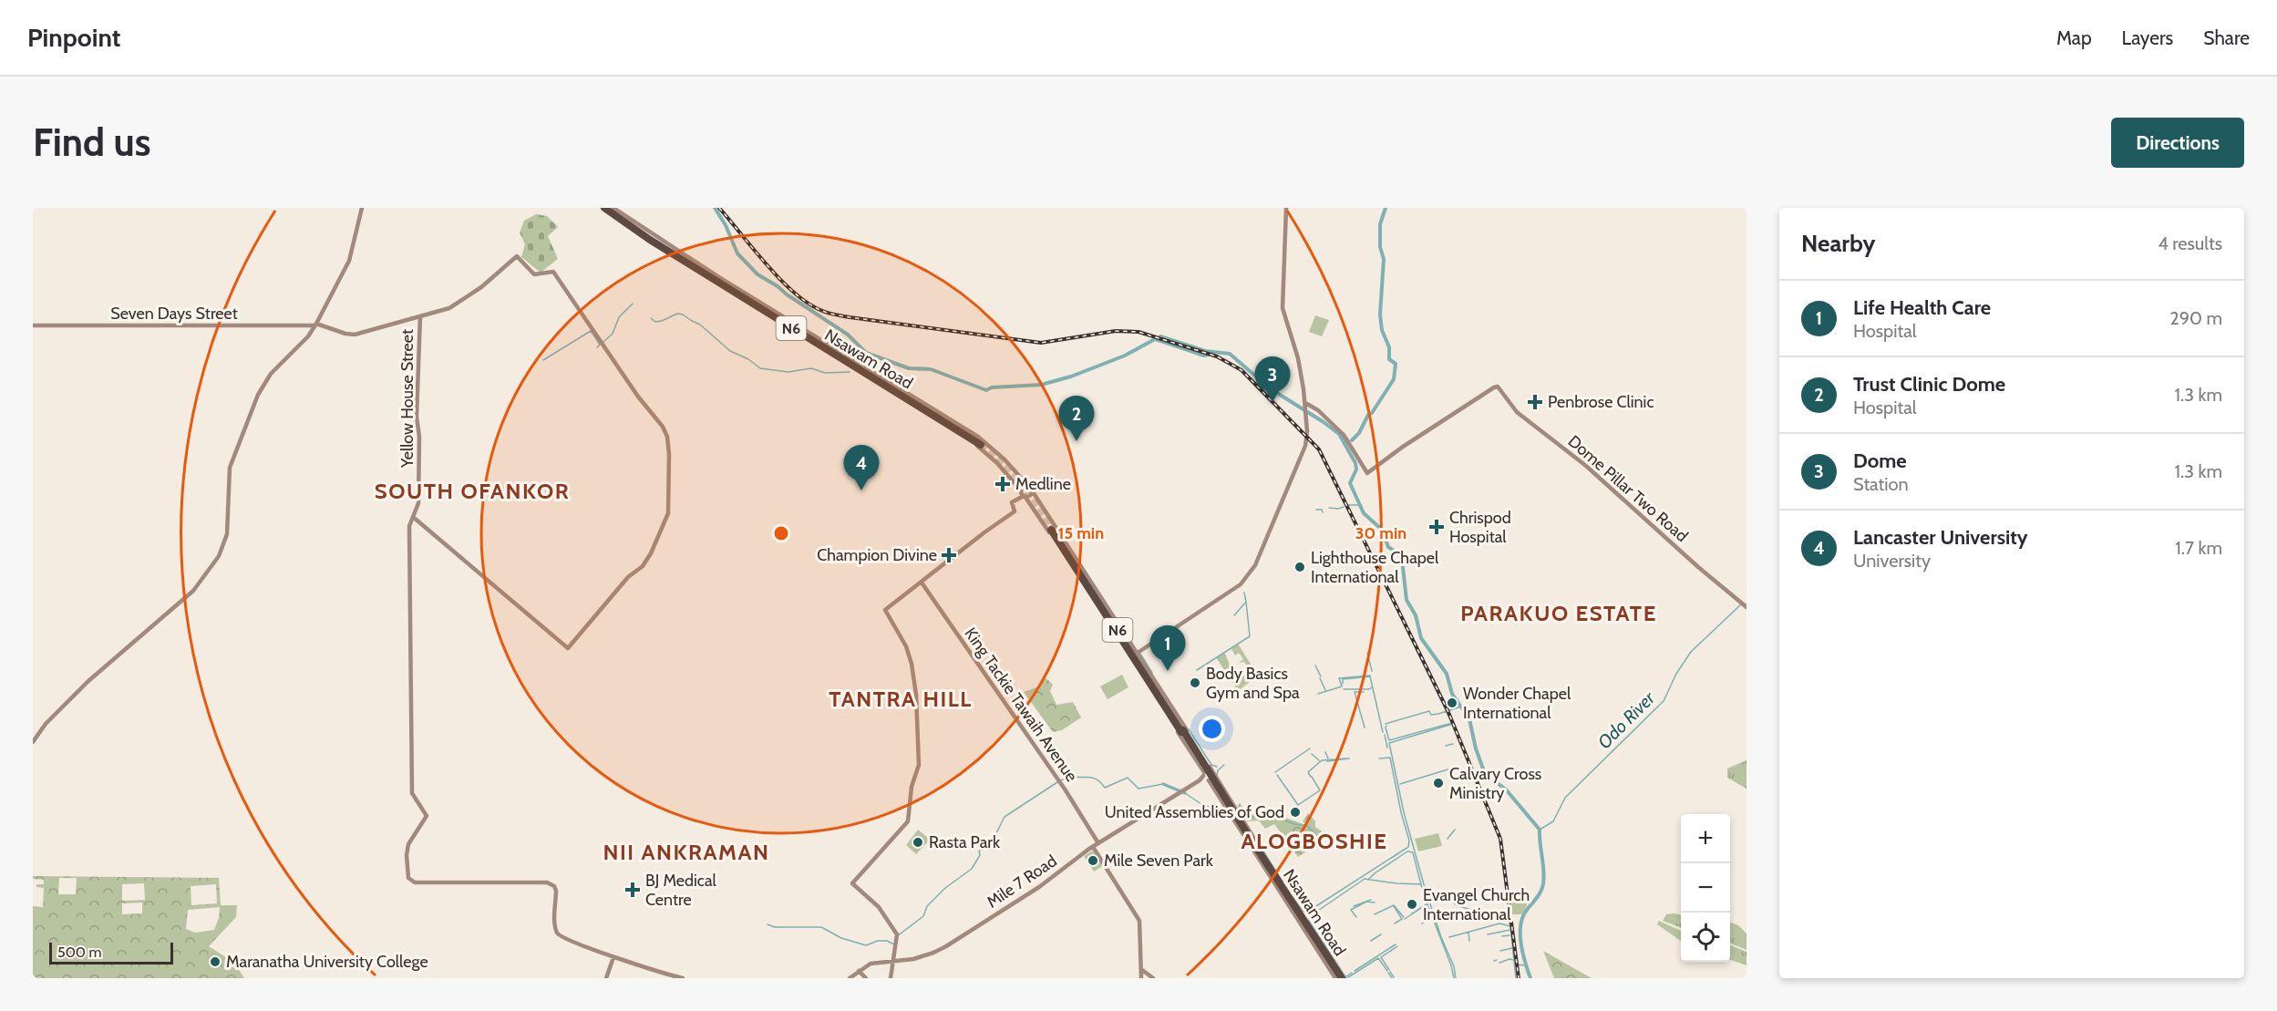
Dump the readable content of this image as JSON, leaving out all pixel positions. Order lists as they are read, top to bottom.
{
  "streets": {
    "highway": ["N6", "Nsawam Road"],
    "street": [
      "Seven Days Street",
      "Yellow House Street",
      "Dome Pillar Two Road",
      "King Tackie Tawaih Avenue",
      "Mile 7 Road"
    ]
  },
  "crossings": [
    ["King Tackie Tawaih Avenue", "Mile 7 Road"]
  ],
  "districts": [
    "SOUTH OFANKOR",
    "PARAKUO ESTATE",
    "TANTRA HILL",
    "ALOGBOSHIE",
    "NII ANKRAMAN"
  ],
  "water": ["Odo River"],
  "places": {
    "health": [
      "Penbrose Clinic",
      "Medline",
      "Chrispod Hospital",
      "Champion Divine",
      "BJ Medical Centre"
    ],
    "other": [
      "Lighthouse Chapel International",
      "Body Basics Gym and Spa",
      "Wonder Chapel International",
      "Calvary Cross Ministry",
      "United Assemblies of God",
      "Rasta Park",
      "Mile Seven Park",
      "Evangel Church International",
      "Maranatha University College"
    ]
  },
  "scale_bar": "500 m",
  "page": {
    "header": "Pinpoint",
    "nav": ["Map", "Layers", "Share"],
    "buttons": "Directions",
    "title": "Find us",
    "heading": ["Nearby", "4 results"],
    "list": [
      {
        "mark": "1",
        "name": "Life Health Care",
        "note": "Hospital",
        "value": "290 m"
      },
      {
        "mark": "2",
        "name": "Trust Clinic Dome",
        "note": "Hospital",
        "value": "1.3 km"
      },
      {
        "mark": "3",
        "name": "Dome",
        "note": "Station",
        "value": "1.3 km"
      },
      {
        "mark": "4",
        "name": "Lancaster University",
        "note": "University",
        "value": "1.7 km"
      }
    ],
    "pins": [
      "3",
      "2",
      "4",
      "1"
    ],
    "map_buttons": ["+", "−"],
    "scale": "500 m"
  },
  "rings": ["15 min", "30 min"]
}
